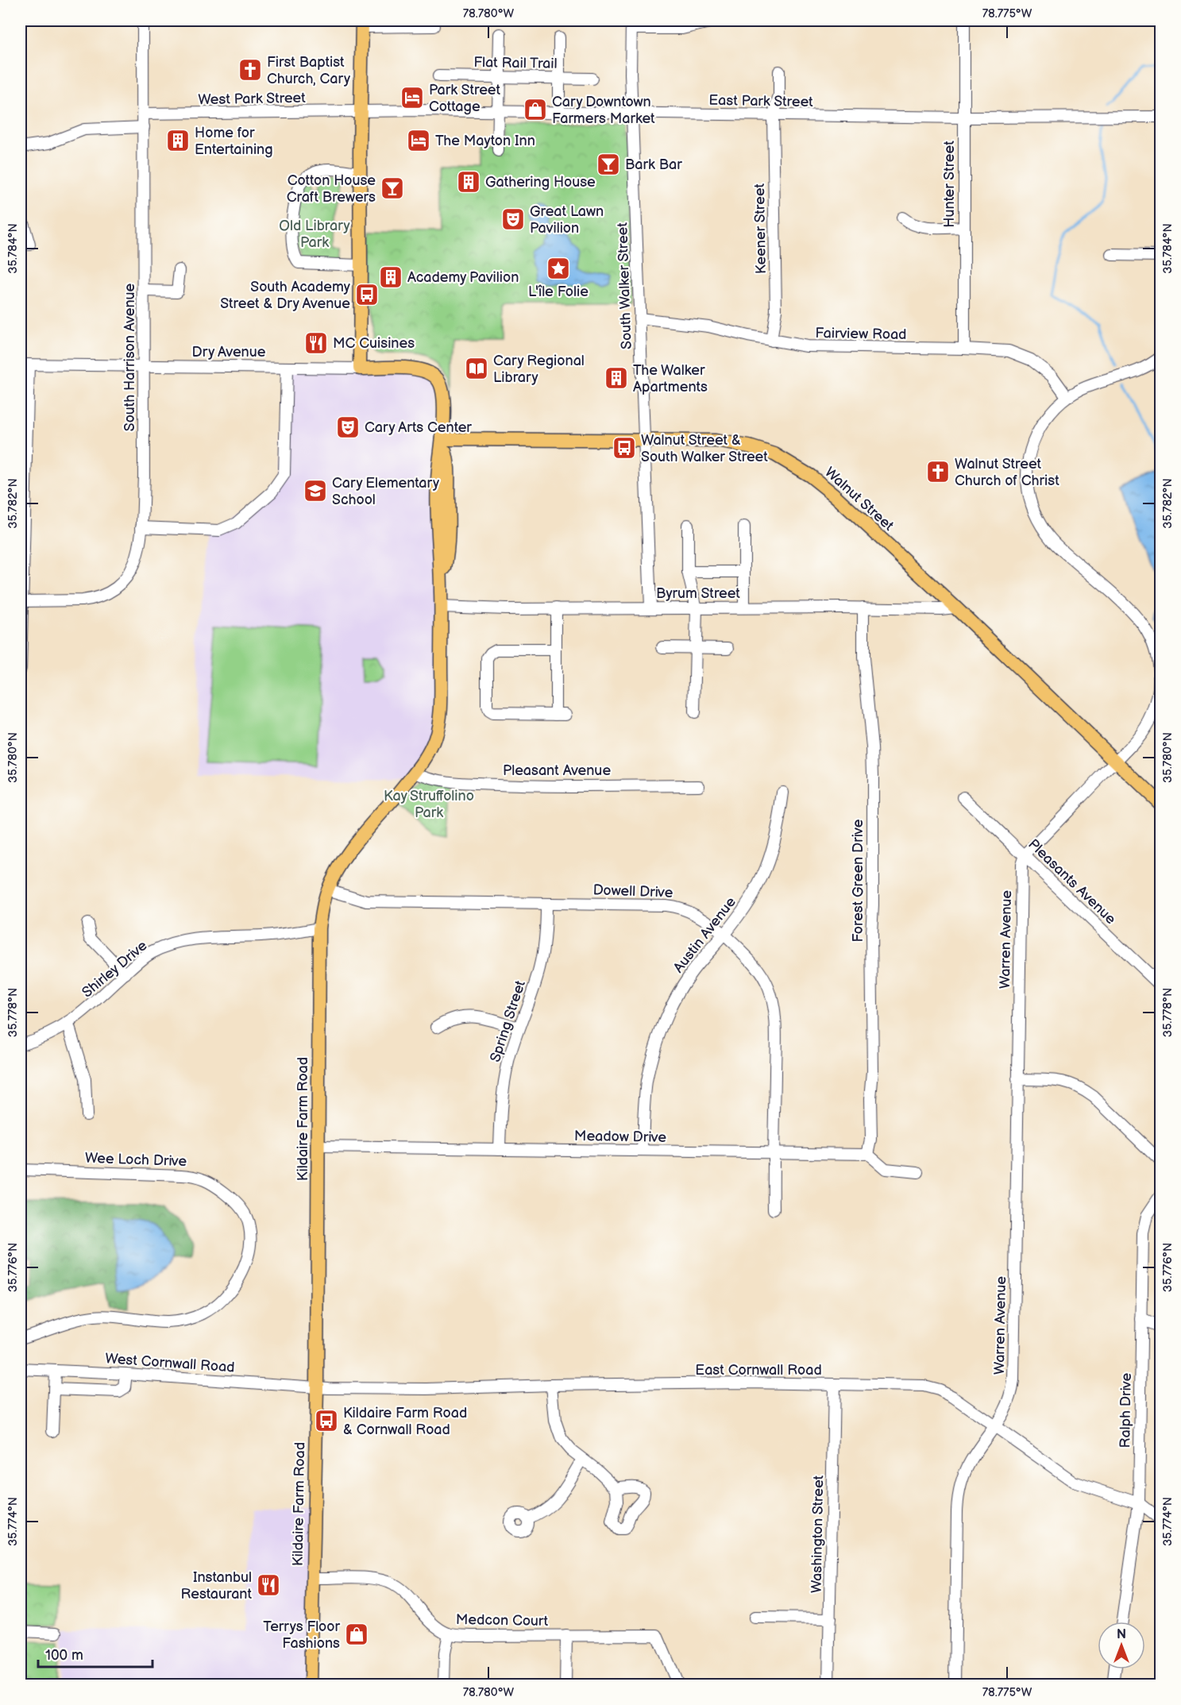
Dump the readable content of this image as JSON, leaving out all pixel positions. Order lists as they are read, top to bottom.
{
  "streets": {
    "main road": ["Dry Avenue", "Walnut Street", "Kildaire Farm Road"],
    "street": [
      "Flat Rail Trail",
      "West Park Street",
      "East Park Street",
      "Hunter Street",
      "Keener Street",
      "South Walker Street",
      "Fairview Road",
      "South Harrison Avenue",
      "Byrum Street",
      "Pleasant Avenue",
      "Forest Green Drive",
      "Pleasants Avenue",
      "Dowell Drive",
      "Austin Avenue",
      "Warren Avenue",
      "Shirley Drive",
      "Spring Street",
      "Meadow Drive",
      "Wee Loch Drive",
      "West Cornwall Road",
      "East Cornwall Road",
      "Ralph Drive",
      "Washington Street",
      "Medcon Court"
    ]
  },
  "crossings": [
    ["West Park Street", "East Park Street"],
    ["West Park Street", "South Harrison Avenue"],
    ["East Park Street", "Hunter Street"],
    ["East Park Street", "Keener Street"],
    ["East Park Street", "South Walker Street"],
    ["Hunter Street", "Fairview Road"],
    ["Keener Street", "Fairview Road"],
    ["South Walker Street", "Fairview Road"],
    ["South Walker Street", "Walnut Street"],
    ["South Walker Street", "Byrum Street"],
    ["Dry Avenue", "South Harrison Avenue"],
    ["Dry Avenue", "Kildaire Farm Road"],
    ["Walnut Street", "Byrum Street"],
    ["Walnut Street", "Kildaire Farm Road"],
    ["Byrum Street", "Forest Green Drive"],
    ["Byrum Street", "Kildaire Farm Road"],
    ["Pleasant Avenue", "Kildaire Farm Road"],
    ["Forest Green Drive", "Meadow Drive"],
    ["Pleasants Avenue", "Warren Avenue"],
    ["Dowell Drive", "Austin Avenue"],
    ["Dowell Drive", "Spring Street"],
    ["Dowell Drive", "Kildaire Farm Road"],
    ["Dowell Drive", "Meadow Drive"],
    ["Austin Avenue", "Meadow Drive"],
    ["Warren Avenue", "East Cornwall Road"],
    ["Shirley Drive", "Kildaire Farm Road"],
    ["Spring Street", "Meadow Drive"],
    ["Kildaire Farm Road", "Meadow Drive"],
    ["Kildaire Farm Road", "West Cornwall Road"],
    ["Kildaire Farm Road", "East Cornwall Road"],
    ["Kildaire Farm Road", "Medcon Court"],
    ["West Cornwall Road", "East Cornwall Road"],
    ["East Cornwall Road", "Ralph Drive"],
    ["East Cornwall Road", "Washington Street"]
  ],
  "parks": ["Old Library Park", "Kay Struffolino Park"],
  "places": {
    "church": ["First Baptist Church, Cary", "Walnut Street Church of Christ"],
    "hotel": ["Park Street Cottage", "The Mayton Inn"],
    "shop": ["Cary Downtown Farmers Market", "Terrys Floor Fashions"],
    "building": [
      "Home for Entertaining",
      "Gathering House",
      "Academy Pavilion",
      "The Walker Apartments"
    ],
    "bar": ["Bark Bar", "Cotton House Craft Brewers"],
    "theatre": ["Great Lawn Pavilion", "Cary Arts Center"],
    "place": ["L'île Folie"],
    "bus stop": ["South Academy Street & Dry Avenue", "Walnut Street & South Walker Street", "Kildaire Farm Road & Cornwall Road"],
    "restaurant": ["MC Cuisines", "Instanbul Restaurant"],
    "library": ["Cary Regional Library"],
    "school or university": ["Cary Elementary School"]
  },
  "scale_bar": "100 m",
  "north": "top",
  "coordinates": [
    "78.780°W",
    "78.775°W",
    "35.784°N",
    "35.782°N",
    "35.780°N",
    "35.778°N",
    "35.776°N",
    "35.774°N"
  ]
}
